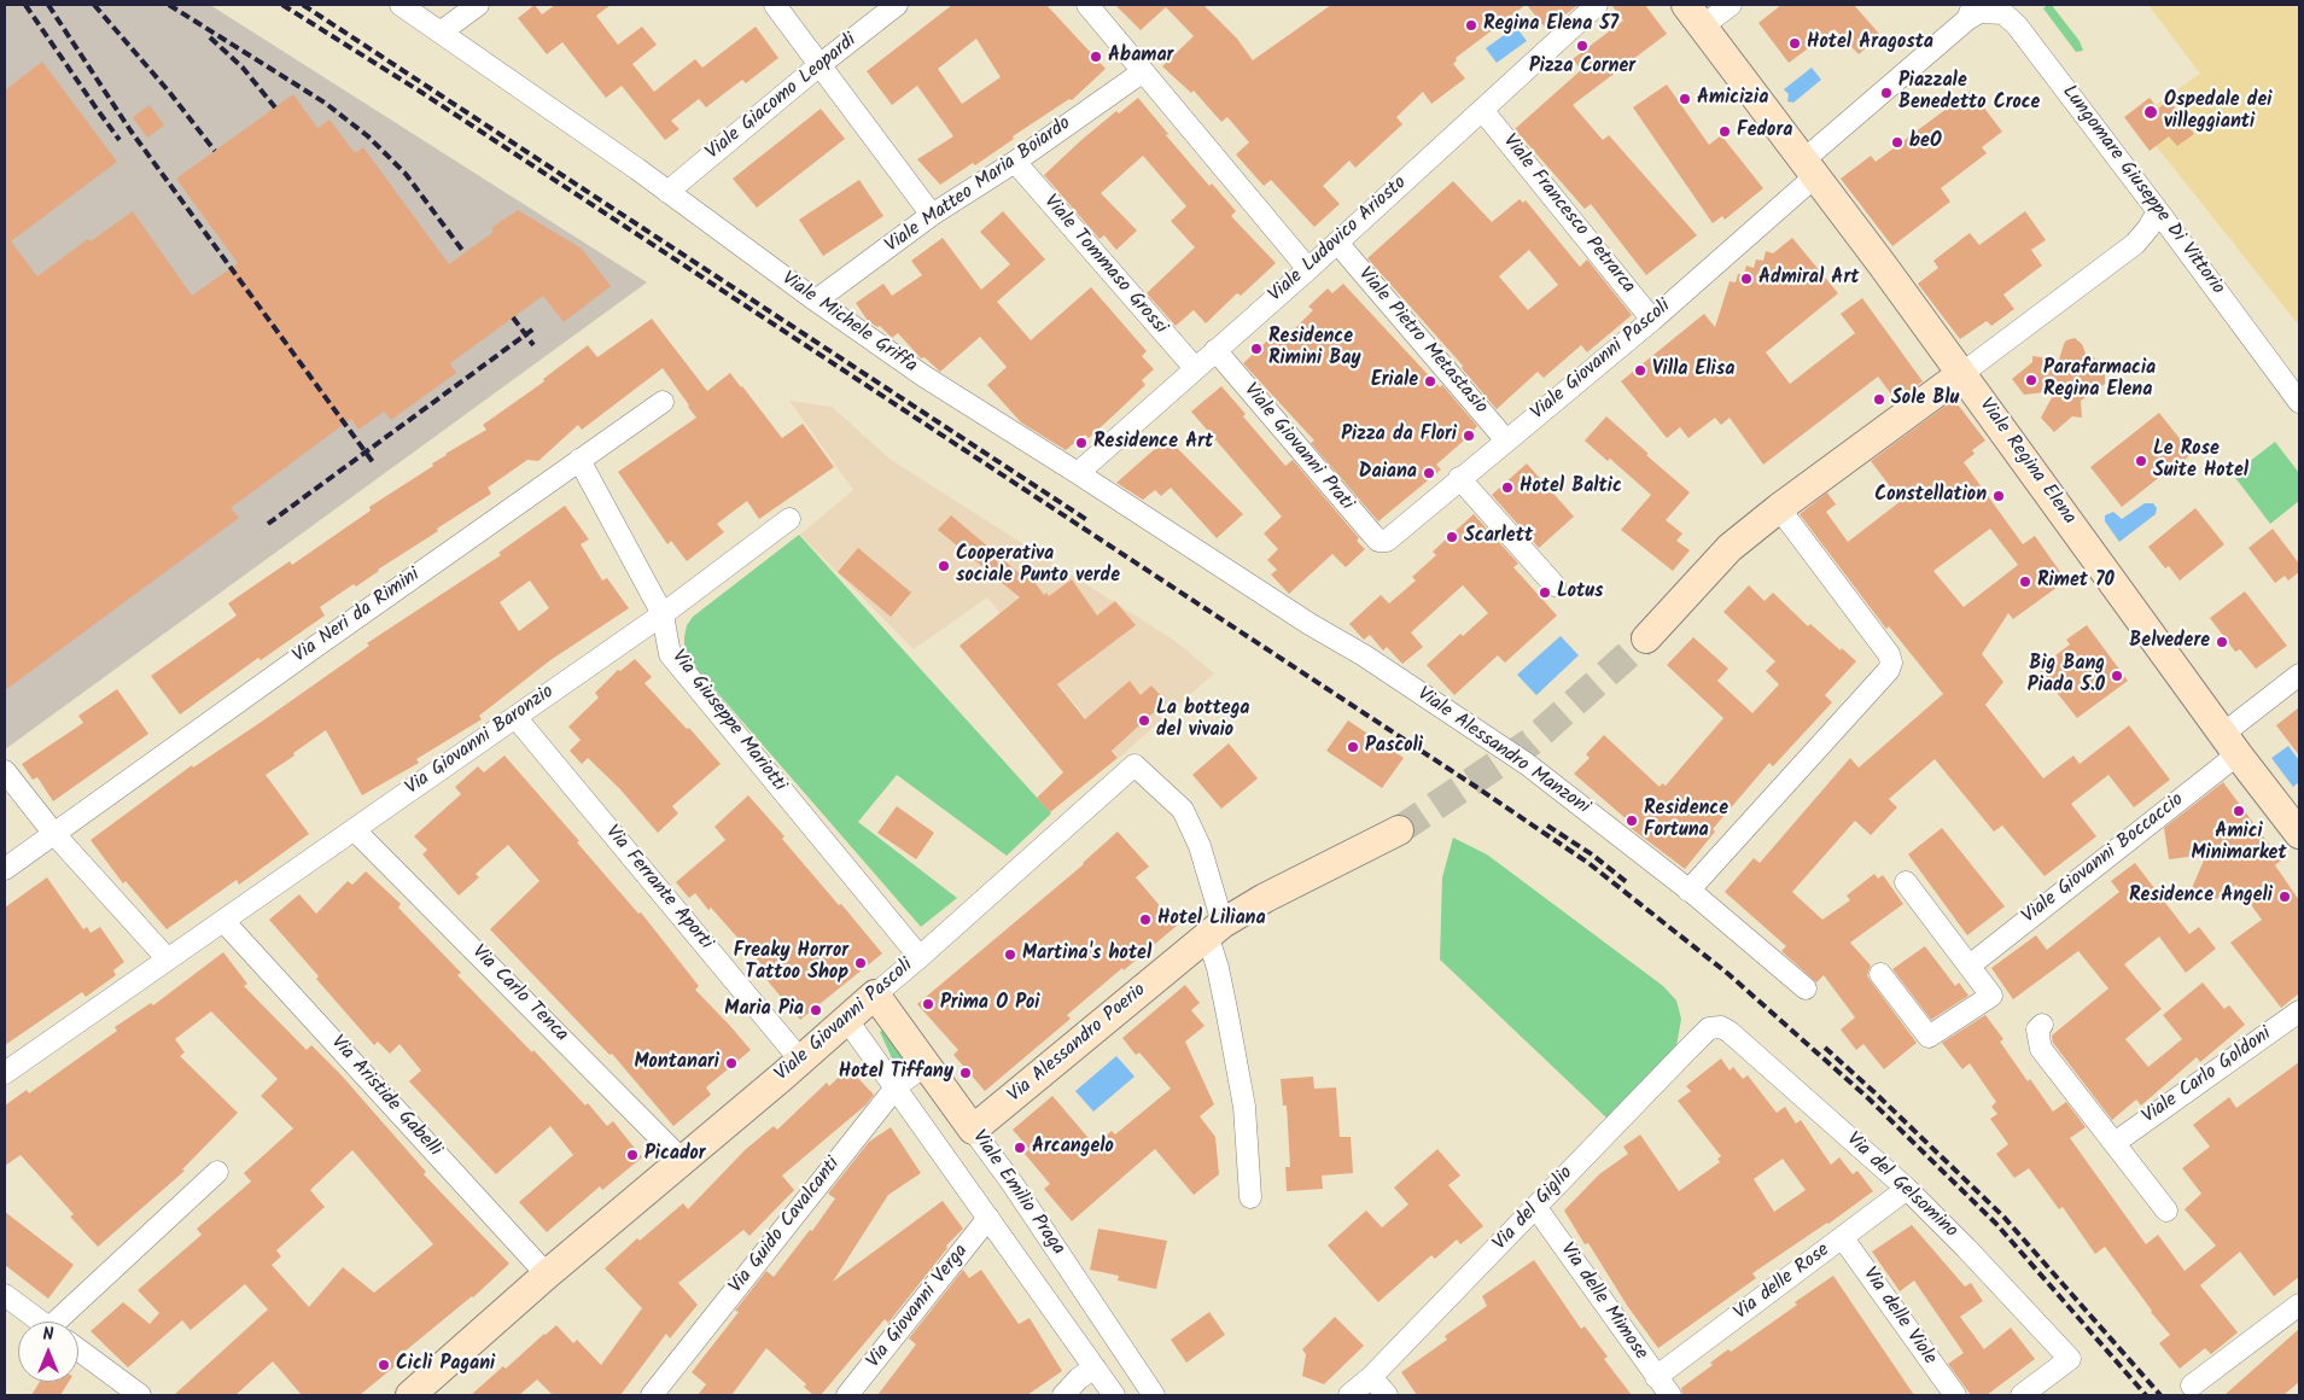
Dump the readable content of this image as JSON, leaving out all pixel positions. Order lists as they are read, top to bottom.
{
  "streets": {
    "street": [
      "Viale Giacomo Leopardi",
      "Viale Matteo Maria Boiardo",
      "Lungomare Giuseppe Di Vittorio",
      "Viale Francesco Petrarca",
      "Viale Ludovico Ariosto",
      "Viale Tommaso Grossi",
      "Viale Michele Griffa",
      "Viale Pietro Metastasio",
      "Viale Giovanni Pascoli",
      "Viale Giovanni Prati",
      "Viale Regina Elena",
      "Via Neri da Rimini",
      "Via Giuseppe Mariotti",
      "Via Giovanni Baronzio",
      "Viale Alessandro Manzoni",
      "Viale Giovanni Boccaccio",
      "Via Ferrante Aporti",
      "Via Carlo Tenca",
      "Via Alessandro Poerio",
      "Viale Carlo Goldoni",
      "Via Aristide Gabelli",
      "Via del Gelsomino",
      "Viale Emilio Praga",
      "Via del Giglio",
      "Via Guido Cavalcanti",
      "Via delle Rose",
      "Via delle Mimose",
      "Via Giovanni Verga",
      "Via delle Viole"
    ]
  },
  "crossings": [
    ["Viale Giacomo Leopardi", "Viale Michele Griffa"],
    ["Viale Matteo Maria Boiardo", "Viale Tommaso Grossi"],
    ["Viale Matteo Maria Boiardo", "Viale Michele Griffa"],
    ["Viale Francesco Petrarca", "Viale Ludovico Ariosto"],
    ["Viale Francesco Petrarca", "Viale Giovanni Pascoli"],
    ["Viale Ludovico Ariosto", "Viale Tommaso Grossi"],
    ["Viale Ludovico Ariosto", "Viale Michele Griffa"],
    ["Viale Ludovico Ariosto", "Viale Pietro Metastasio"],
    ["Viale Ludovico Ariosto", "Viale Giovanni Prati"],
    ["Viale Michele Griffa", "Viale Alessandro Manzoni"],
    ["Viale Pietro Metastasio", "Viale Giovanni Pascoli"],
    ["Viale Giovanni Pascoli", "Viale Giovanni Prati"],
    ["Viale Giovanni Pascoli", "Viale Regina Elena"],
    ["Viale Giovanni Pascoli", "Via Giuseppe Mariotti"],
    ["Viale Giovanni Pascoli", "Via Ferrante Aporti"],
    ["Viale Giovanni Pascoli", "Via Carlo Tenca"],
    ["Viale Giovanni Pascoli", "Via Alessandro Poerio"],
    ["Viale Giovanni Pascoli", "Via Aristide Gabelli"],
    ["Viale Giovanni Pascoli", "Viale Emilio Praga"],
    ["Viale Regina Elena", "Viale Giovanni Boccaccio"],
    ["Via Neri da Rimini", "Via Giuseppe Mariotti"],
    ["Via Giuseppe Mariotti", "Via Giovanni Baronzio"],
    ["Via Giovanni Baronzio", "Via Ferrante Aporti"],
    ["Via Giovanni Baronzio", "Via Carlo Tenca"],
    ["Via Giovanni Baronzio", "Via Aristide Gabelli"],
    ["Via Alessandro Poerio", "Viale Emilio Praga"],
    ["Via del Gelsomino", "Via del Giglio"],
    ["Via del Gelsomino", "Via delle Rose"],
    ["Viale Emilio Praga", "Via Guido Cavalcanti"],
    ["Viale Emilio Praga", "Via Giovanni Verga"],
    ["Via del Giglio", "Via delle Mimose"],
    ["Via delle Rose", "Via delle Mimose"],
    ["Via delle Rose", "Via delle Viole"]
  ],
  "places": [
    "Regina Elena 57",
    "Hotel Aragosta",
    "Pizza Corner",
    "Abamar",
    "Piazzale Benedetto Croce",
    "Amicizia",
    "Ospedale dei villeggianti",
    "Fedora",
    "beO",
    "Admiral Art",
    "Residence Rimini Bay",
    "Villa Elisa",
    "Parafarmacia Regina Elena",
    "Eriale",
    "Sole Blu",
    "Pizza da Flori",
    "Residence Art",
    "Le Rose Suite Hotel",
    "Daiana",
    "Hotel Baltic",
    "Constellation",
    "Scarlett",
    "Cooperativa sociale Punto verde",
    "Rimet 70",
    "Lotus",
    "Belvedere",
    "Big Bang Piada 5.0",
    "La bottega del vivaio",
    "Pascoli",
    "Amici Minimarket",
    "Residence Fortuna",
    "Residence Angeli",
    "Hotel Liliana",
    "Martina's hotel",
    "Freaky Horror Tattoo Shop",
    "Prima O Poi",
    "Maria Pia",
    "Montanari",
    "Hotel Tiffany",
    "Arcangelo",
    "Picador",
    "Cicli Pagani"
  ],
  "north": "top"
}
